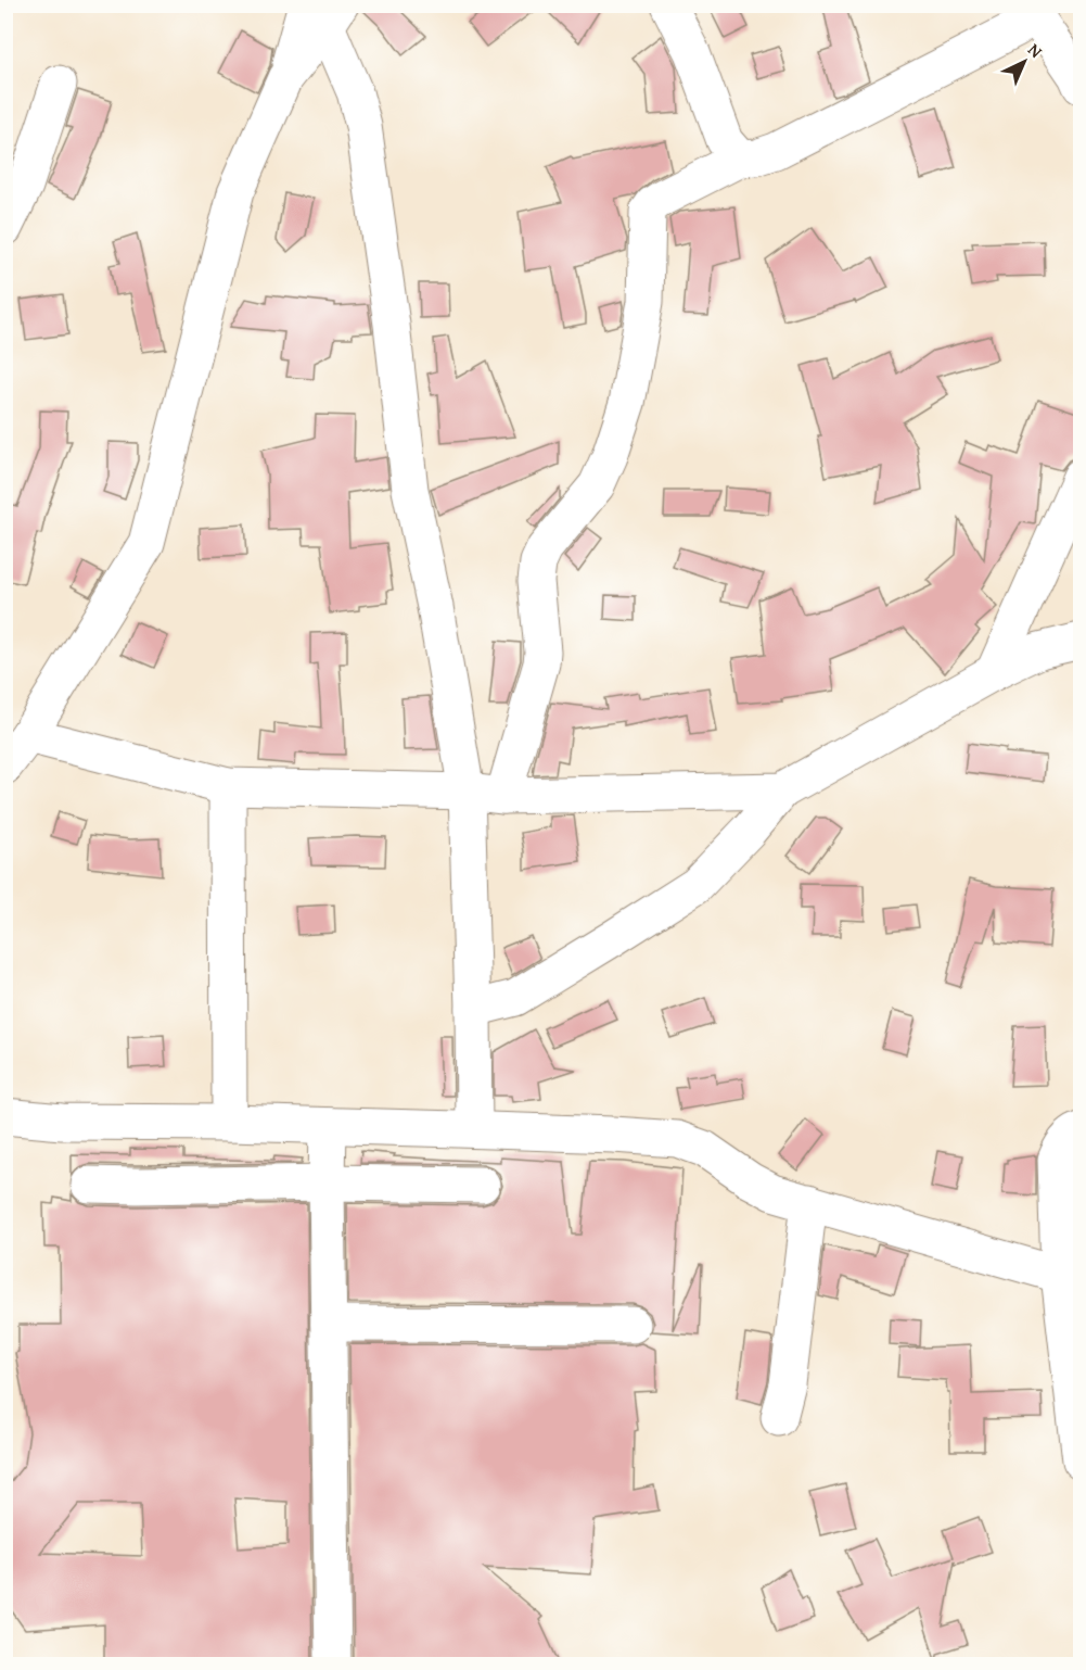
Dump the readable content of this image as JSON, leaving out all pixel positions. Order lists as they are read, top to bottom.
{
  "north": "top right"
}
